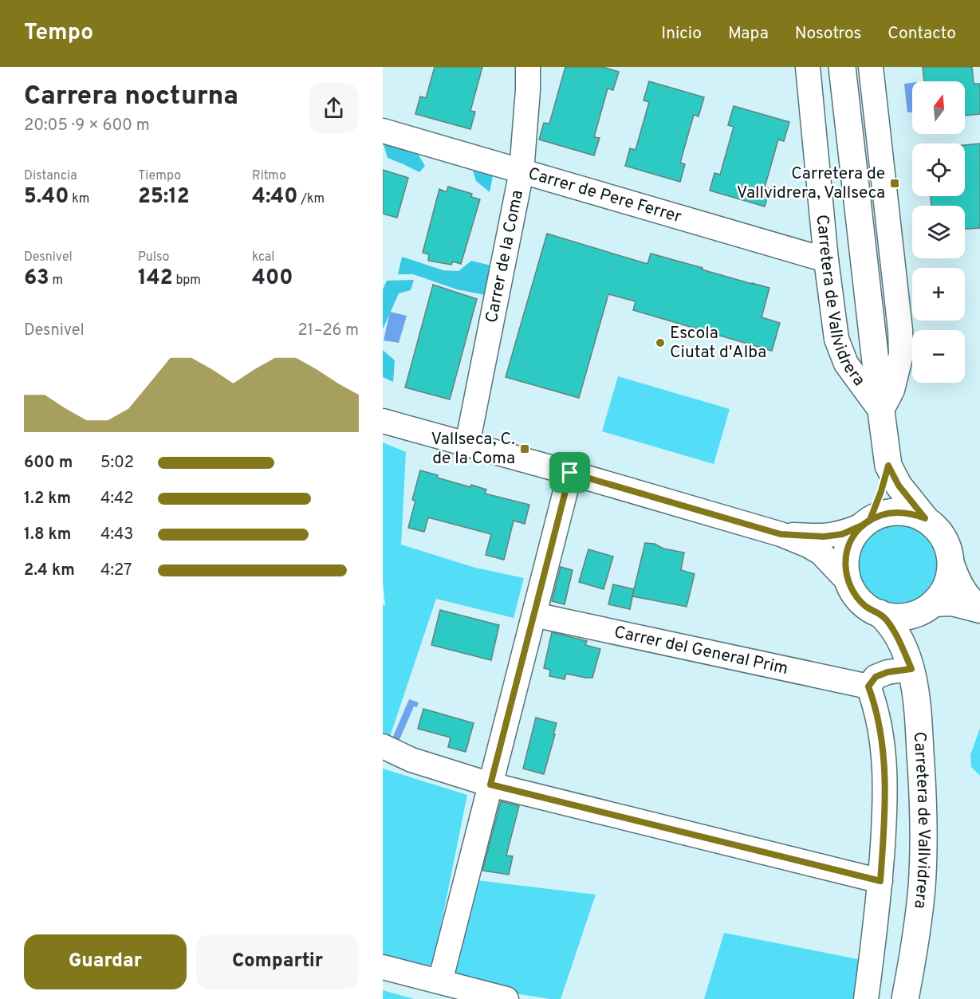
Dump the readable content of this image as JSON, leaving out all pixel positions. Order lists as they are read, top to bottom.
{
  "streets": {
    "main road": ["Carretera de Vallvidrera"],
    "street": ["Carrer de Pere Ferrer", "Carrer de la Coma", "Carrer del General Prim"]
  },
  "crossings": [
    ["Carrer de Pere Ferrer", "Carrer de la Coma"],
    ["Carrer de Pere Ferrer", "Carretera de Vallvidrera"],
    ["Carretera de Vallvidrera", "Carrer del General Prim"]
  ],
  "places": {
    "transit": ["Carretera de Vallvidrera, Vallseca", "Vallseca, C. de la Coma"],
    "other": ["Escola Ciutat d'Alba"]
  },
  "north": "top",
  "page": {
    "header": "Tempo",
    "nav": [
      "Inicio",
      "Mapa",
      "Nosotros",
      "Contacto"
    ],
    "heading": ["Carrera nocturna", "20:05 · 9 × 600 m"],
    "map_buttons": ["+", "−"],
    "stats": [
      ["Distancia", "5.40 km"],
      ["Tiempo", "25:12"],
      ["Ritmo", "4:40 /km"],
      ["Desnivel", "63 m"],
      ["Pulso", "142 bpm"],
      ["kcal", "400"]
    ],
    "chart": ["Desnivel", "21–26 m"],
    "list": [
      {
        "name": "600 m",
        "note": "5:02"
      },
      {
        "name": "1.2 km",
        "note": "4:42"
      },
      {
        "name": "1.8 km",
        "note": "4:43"
      },
      {
        "name": "2.4 km",
        "note": "4:27"
      }
    ],
    "buttons": ["Guardar", "Compartir"]
  }
}
